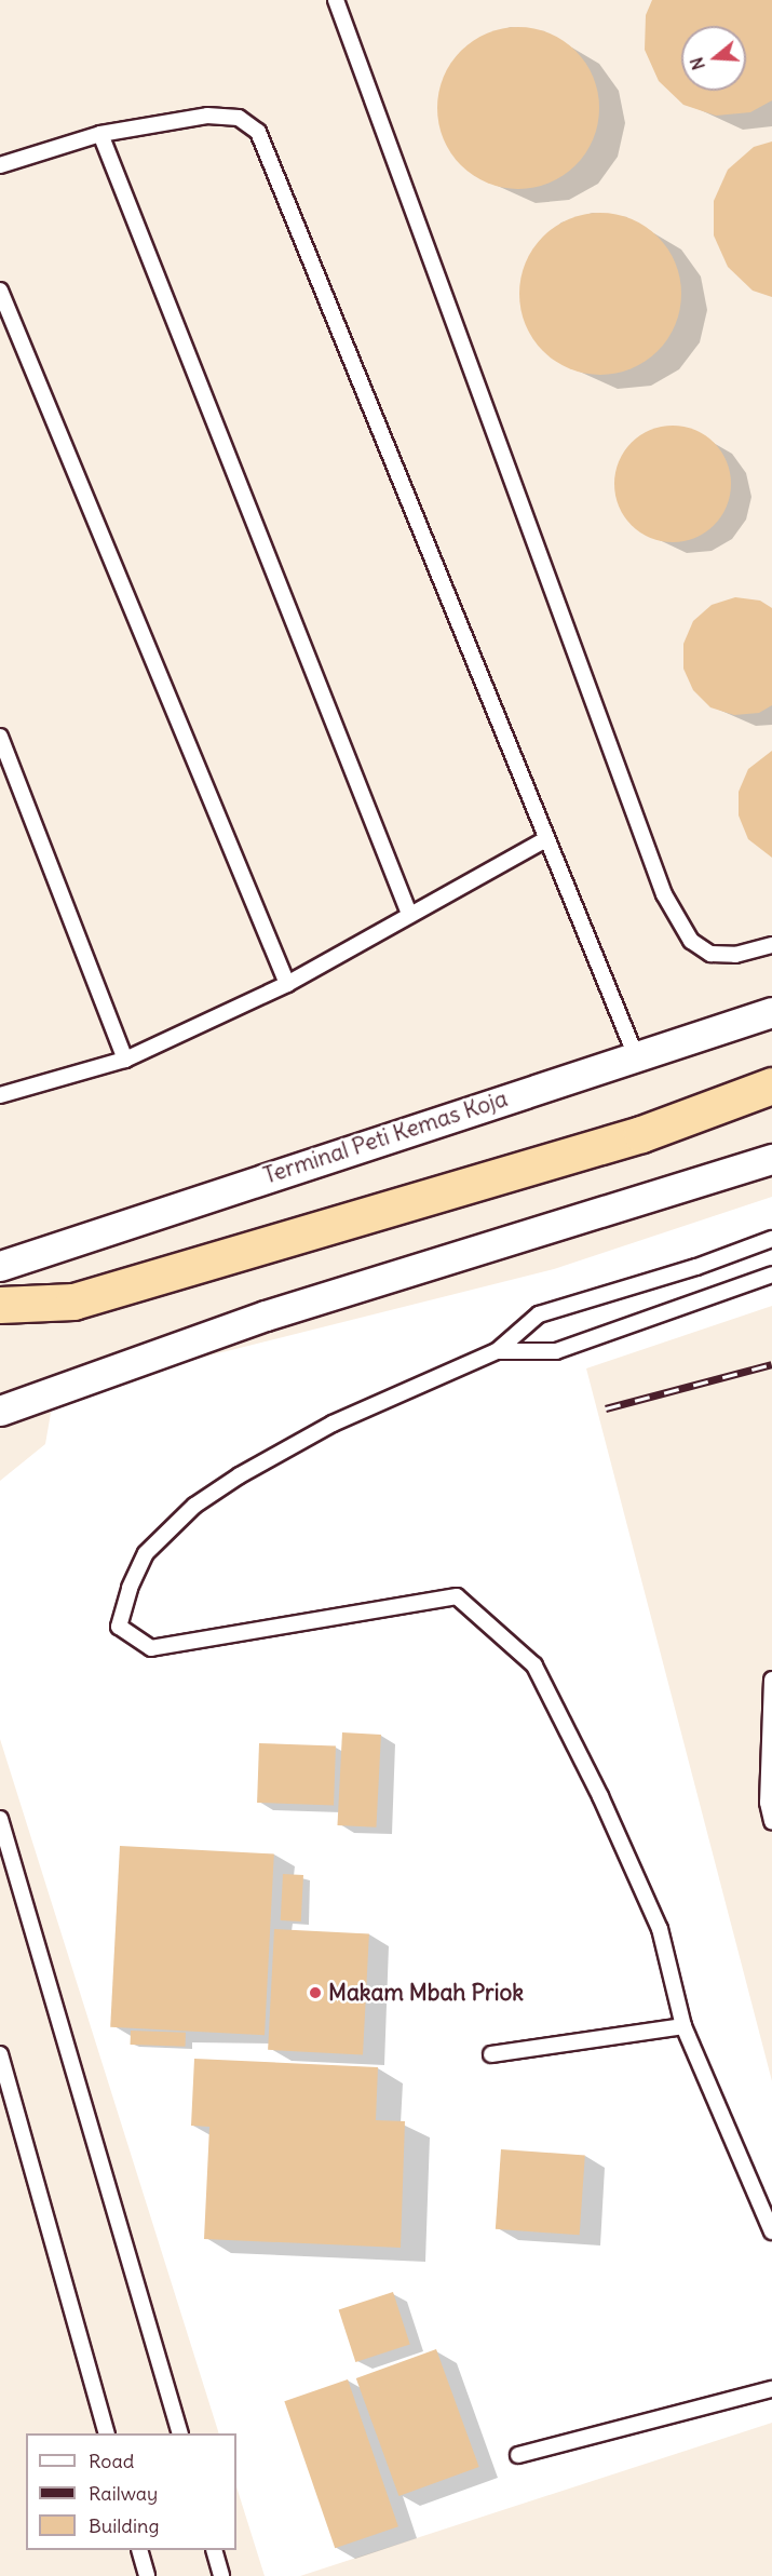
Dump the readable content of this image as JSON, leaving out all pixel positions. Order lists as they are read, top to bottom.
{
  "streets": {
    "street": ["Terminal Peti Kemas Koja"]
  },
  "places": ["Makam Mbah Priok"],
  "legend": ["Road", "Railway", "Building"],
  "north": "left"
}
